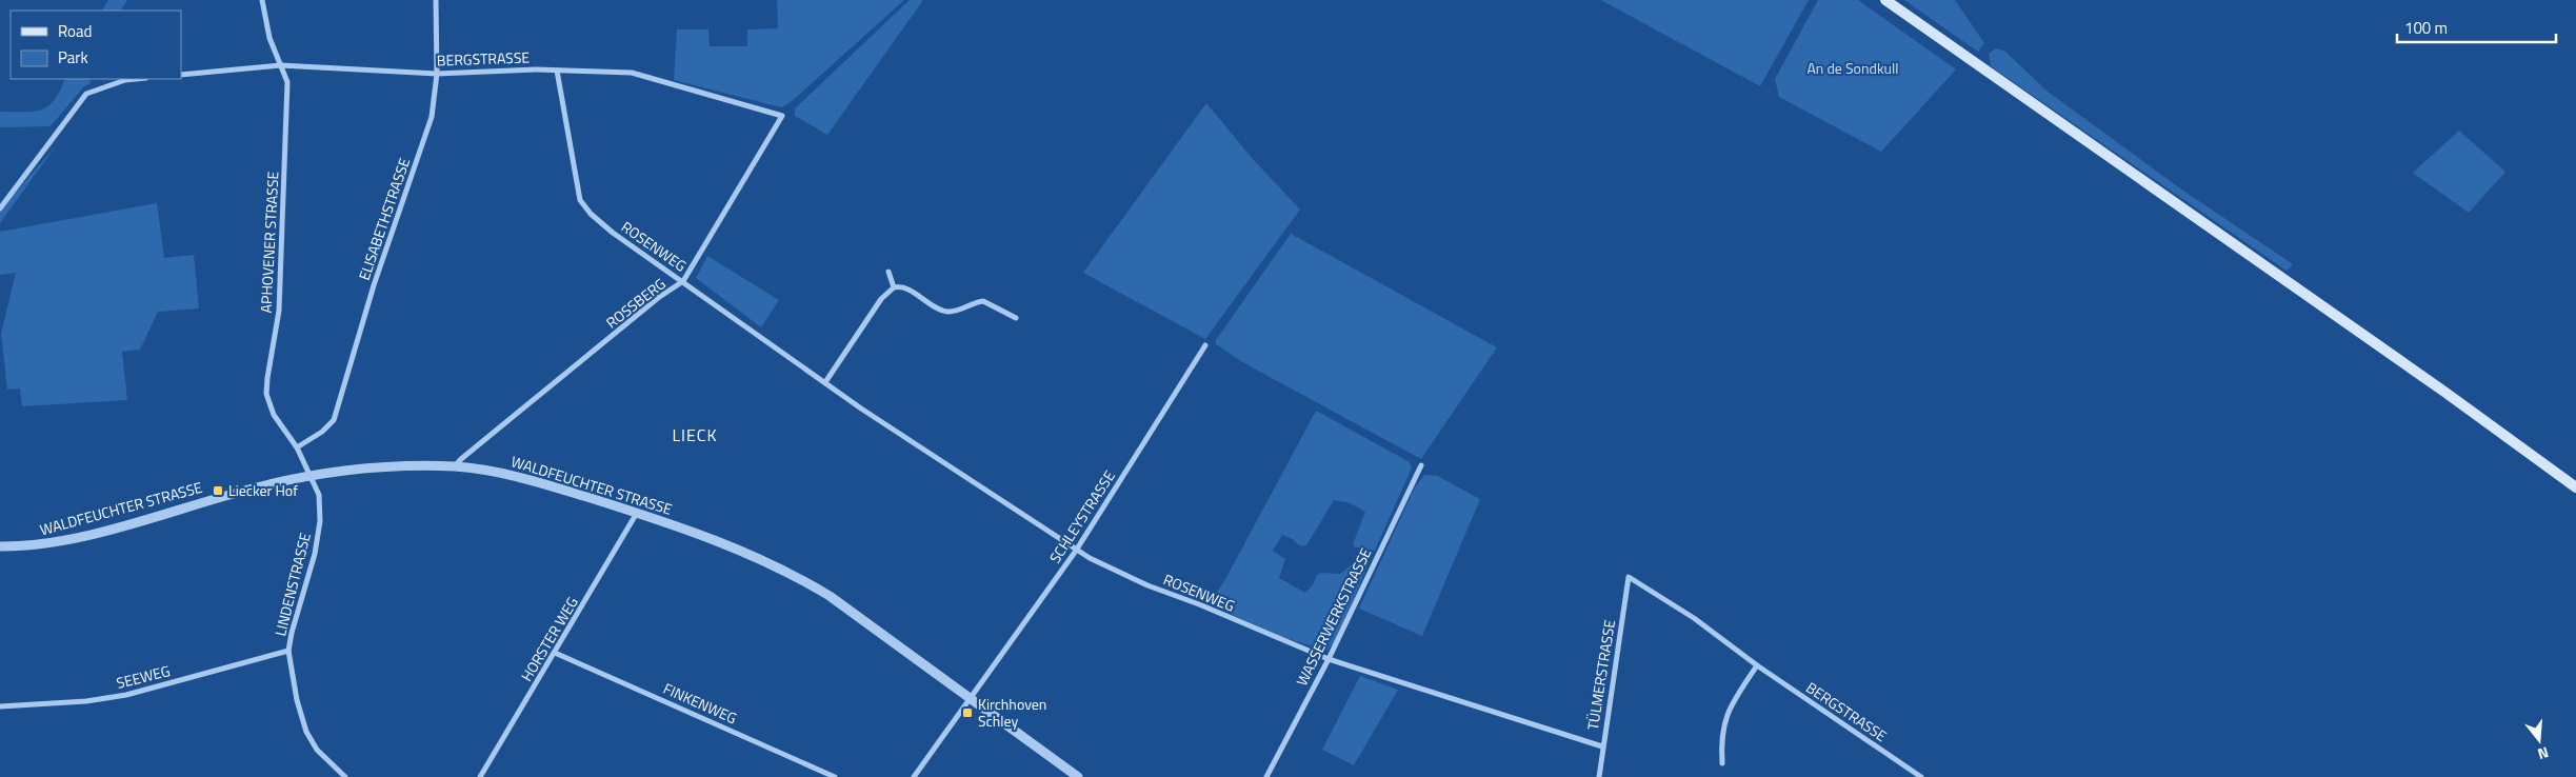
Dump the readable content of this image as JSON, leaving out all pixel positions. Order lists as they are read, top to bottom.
{
  "streets": {
    "street": [
      "BERGSTRASSE",
      "ELISABETHSTRASSE",
      "APHOVENER STRASSE",
      "ROSENWEG",
      "ROSSBERG",
      "WALDFEUCHTER STRASSE",
      "SCHLEYSTRASSE",
      "LINDENSTRASSE",
      "WASSERWERKSTRASSE",
      "HORSTER WEG",
      "TÜLMERSTRASSE",
      "SEEWEG",
      "FINKENWEG"
    ]
  },
  "crossings": [
    ["BERGSTRASSE", "ELISABETHSTRASSE"],
    ["BERGSTRASSE", "APHOVENER STRASSE"],
    ["BERGSTRASSE", "ROSENWEG"],
    ["BERGSTRASSE", "ROSSBERG"],
    ["BERGSTRASSE", "TÜLMERSTRASSE"],
    ["ELISABETHSTRASSE", "APHOVENER STRASSE"],
    ["APHOVENER STRASSE", "WALDFEUCHTER STRASSE"],
    ["APHOVENER STRASSE", "LINDENSTRASSE"],
    ["ROSENWEG", "ROSSBERG"],
    ["ROSENWEG", "SCHLEYSTRASSE"],
    ["ROSENWEG", "WASSERWERKSTRASSE"],
    ["ROSENWEG", "TÜLMERSTRASSE"],
    ["ROSSBERG", "WALDFEUCHTER STRASSE"],
    ["WALDFEUCHTER STRASSE", "SCHLEYSTRASSE"],
    ["WALDFEUCHTER STRASSE", "LINDENSTRASSE"],
    ["WALDFEUCHTER STRASSE", "HORSTER WEG"],
    ["LINDENSTRASSE", "SEEWEG"],
    ["HORSTER WEG", "FINKENWEG"]
  ],
  "districts": ["LIECK"],
  "parks": ["An de Sondkull"],
  "places": {
    "transit": ["Liecker Hof", "Kirchhoven Schley"]
  },
  "legend": ["Road", "Park"],
  "scale_bar": "100 m",
  "north": "bottom"
}
